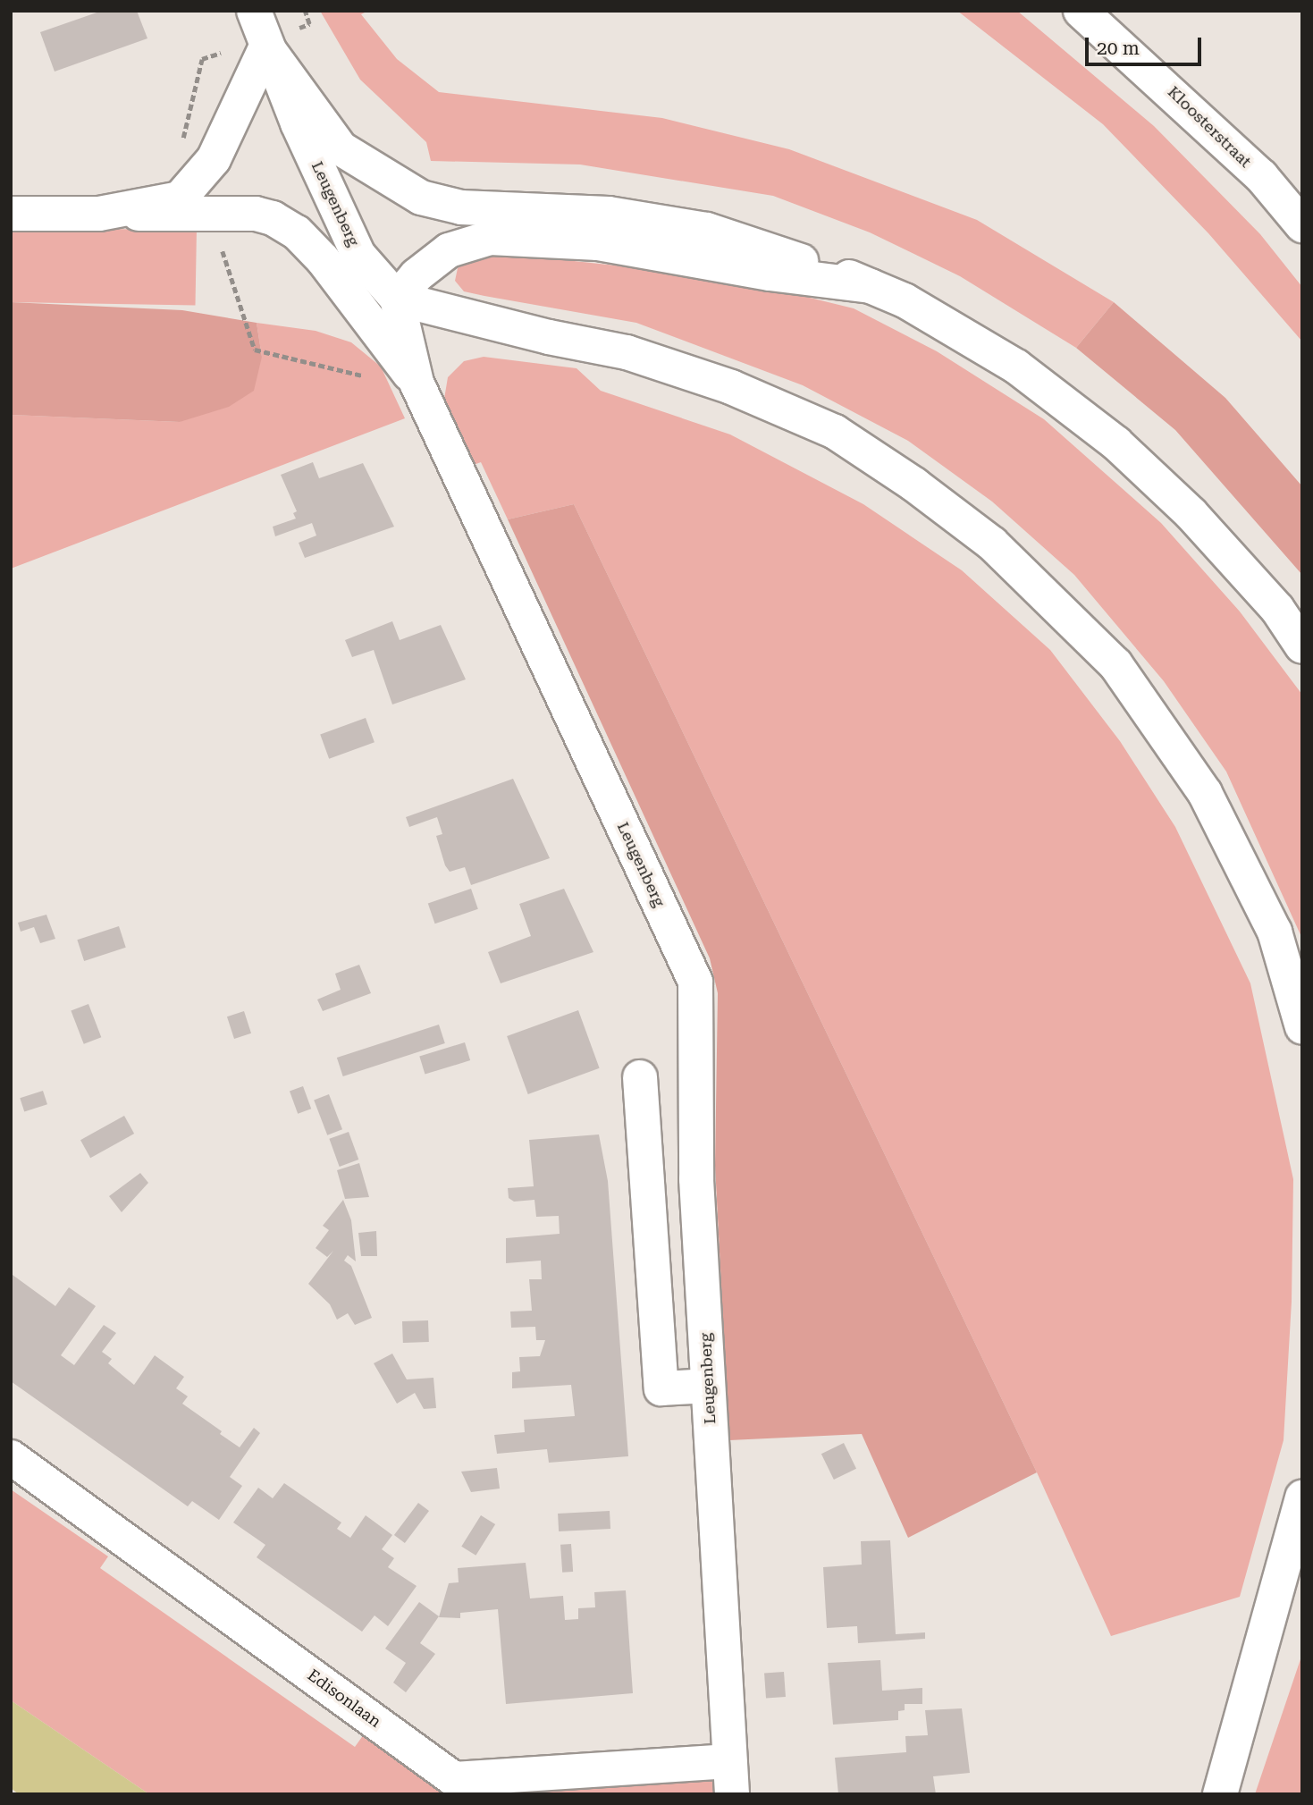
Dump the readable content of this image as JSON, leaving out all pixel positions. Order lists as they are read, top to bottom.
{
  "streets": {
    "main road": ["Kloosterstraat", "Leugenberg", "Edisonlaan"]
  },
  "crossings": [
    ["Leugenberg", "Edisonlaan"]
  ],
  "scale_bar": "20 m"
}
